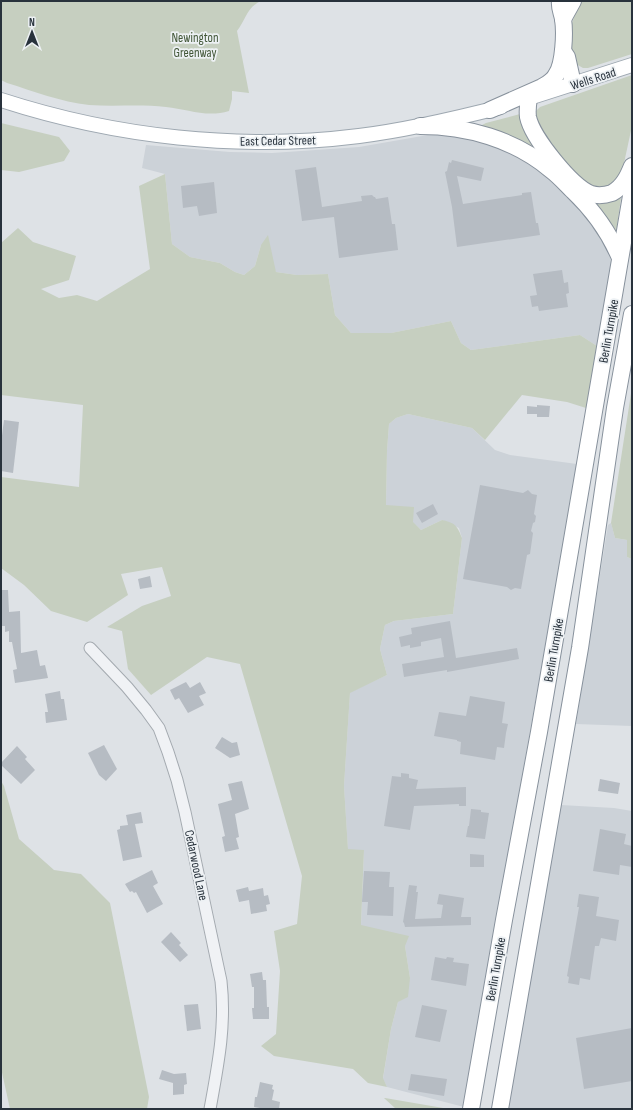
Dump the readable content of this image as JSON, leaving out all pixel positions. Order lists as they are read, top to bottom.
{
  "streets": {
    "highway": ["Berlin Turnpike"],
    "main road": ["Wells Road", "East Cedar Street"],
    "street": ["Cedarwood Lane"]
  },
  "crossings": [
    ["Wells Road", "East Cedar Street"]
  ],
  "parks": ["Newington Greenway"],
  "north": "top"
}
